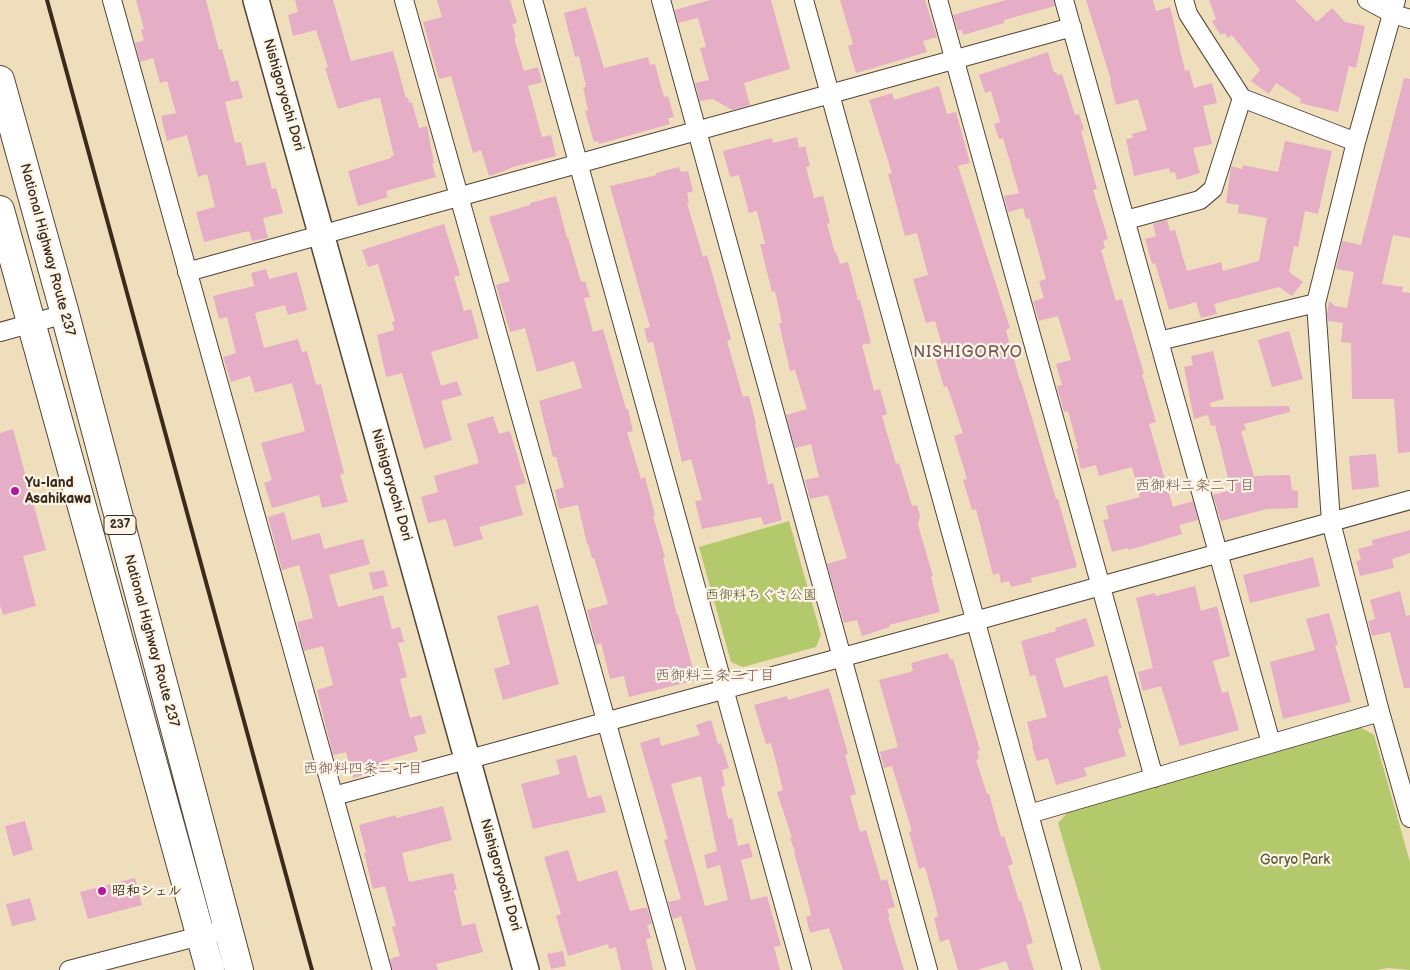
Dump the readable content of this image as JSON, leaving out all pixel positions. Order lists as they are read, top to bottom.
{
  "streets": {
    "highway": ["National Highway Route 237", "237"],
    "street": ["Nishigoryochi Dori"]
  },
  "districts": [
    "NISHIGORYO",
    "西御料二条二丁目",
    "西御料三条二丁目",
    "西御料四条二丁目"
  ],
  "parks": ["西御料ちぐさ公園", "Goryo Park"],
  "places": ["Yu-land Asahikawa", "昭和シェル"]
}
